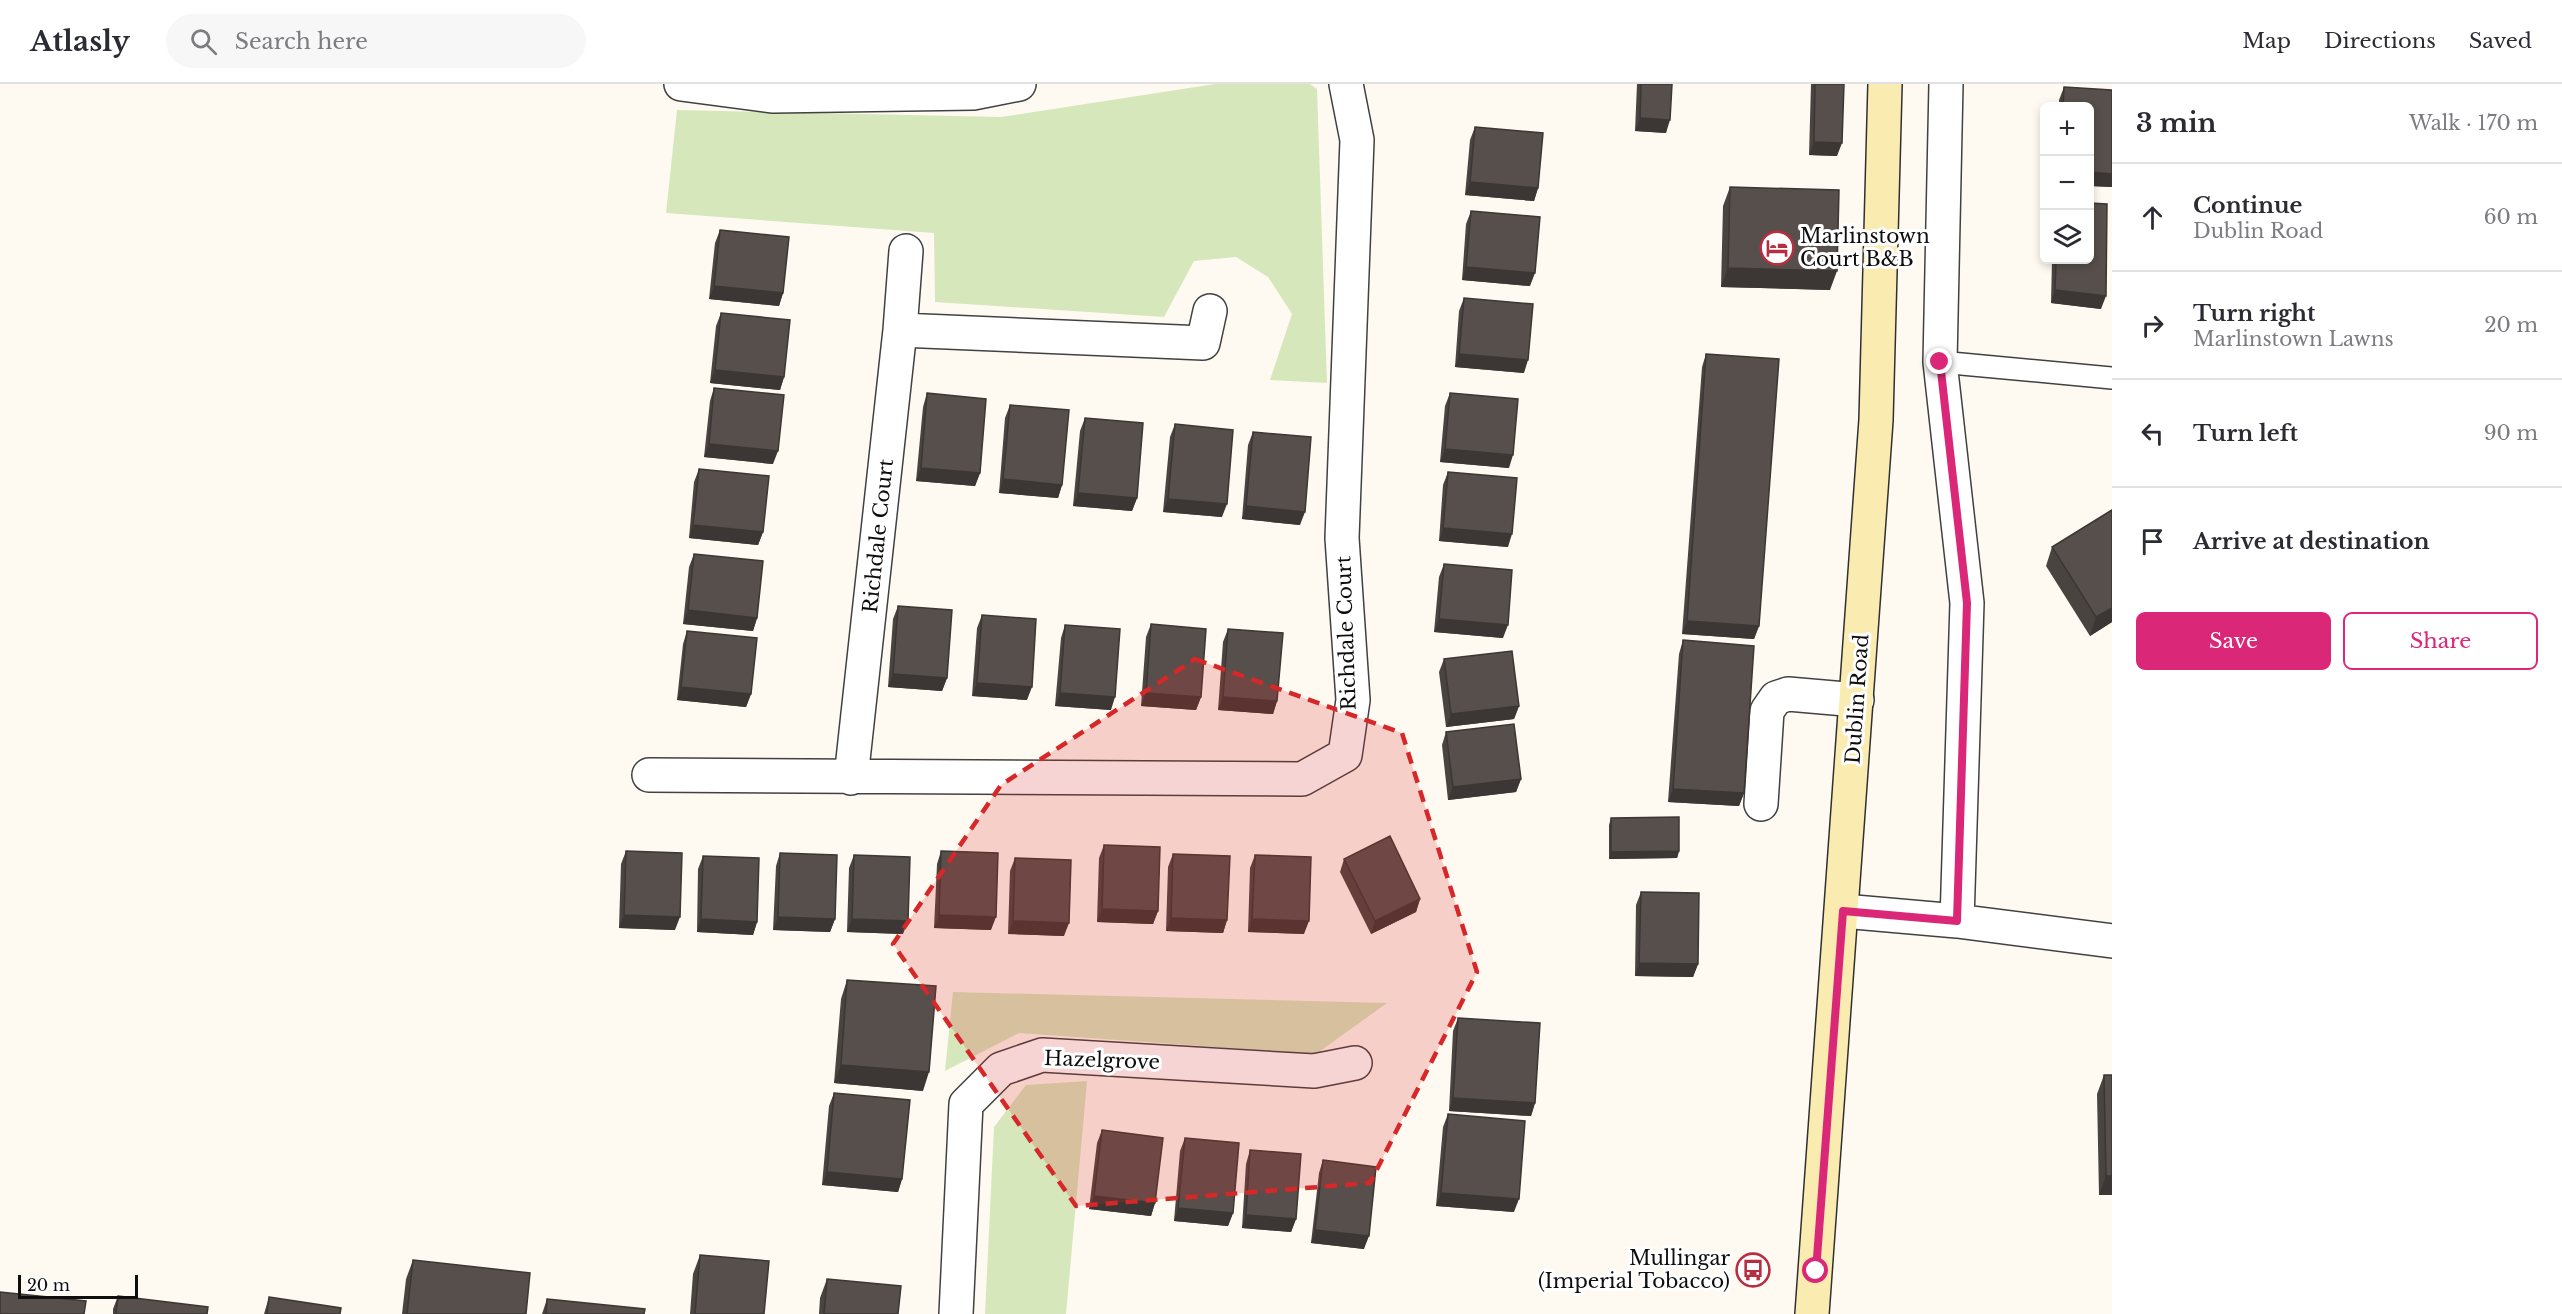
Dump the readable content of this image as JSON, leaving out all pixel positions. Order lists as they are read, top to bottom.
{
  "streets": {
    "main road": ["Dublin Road"],
    "street": ["Richdale Court", "Hazelgrove"]
  },
  "places": {
    "hotel": ["Marlinstown Court B&B"],
    "bus stop": ["Mullingar (Imperial Tobacco)"]
  },
  "scale_bar": "20 m",
  "page": {
    "header": "Atlasly",
    "search": "Search here",
    "nav": ["Map", "Directions", "Saved"],
    "heading": ["3 min", "Walk · 170 m"],
    "map_buttons": ["+", "−"],
    "list": [
      ["Continue", "Dublin Road", "60 m"],
      ["Turn right", "Marlinstown Lawns", "20 m"],
      ["Turn left", "90 m"],
      "Arrive at destination"
    ],
    "buttons": ["Save", "Share"],
    "scale": "20 m"
  }
}
